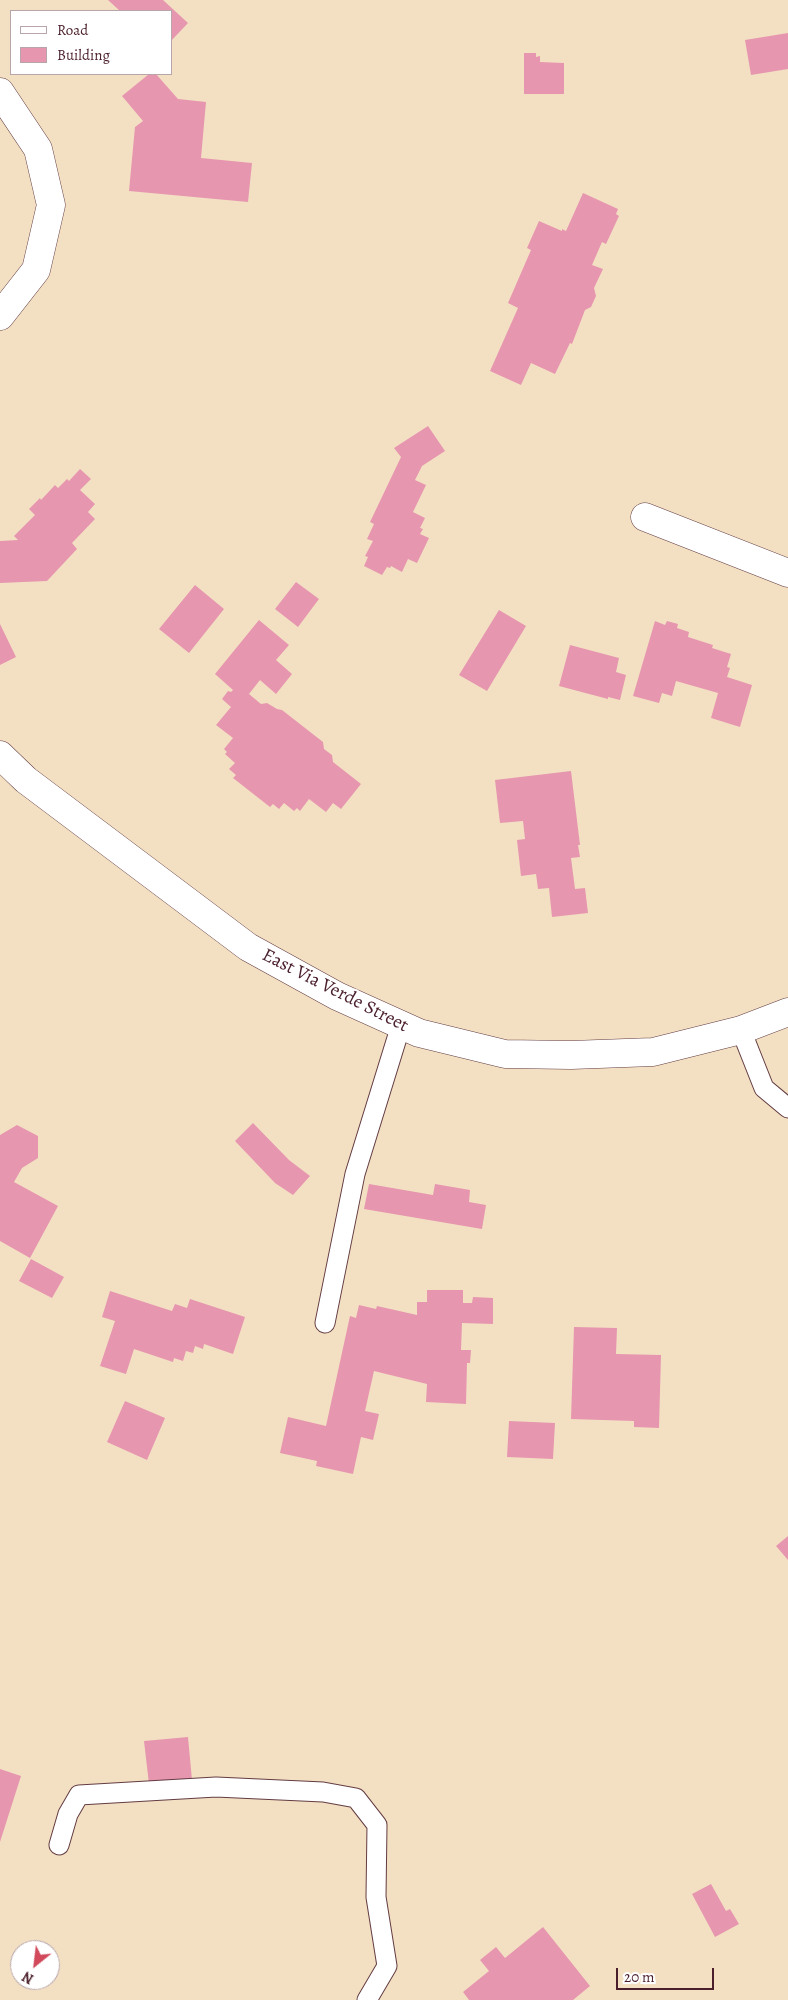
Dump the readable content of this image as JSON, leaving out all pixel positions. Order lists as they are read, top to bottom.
{
  "streets": {
    "street": ["East Via Verde Street"]
  },
  "legend": ["Road", "Building"],
  "scale_bar": "20 m",
  "north": "bottom left"
}
